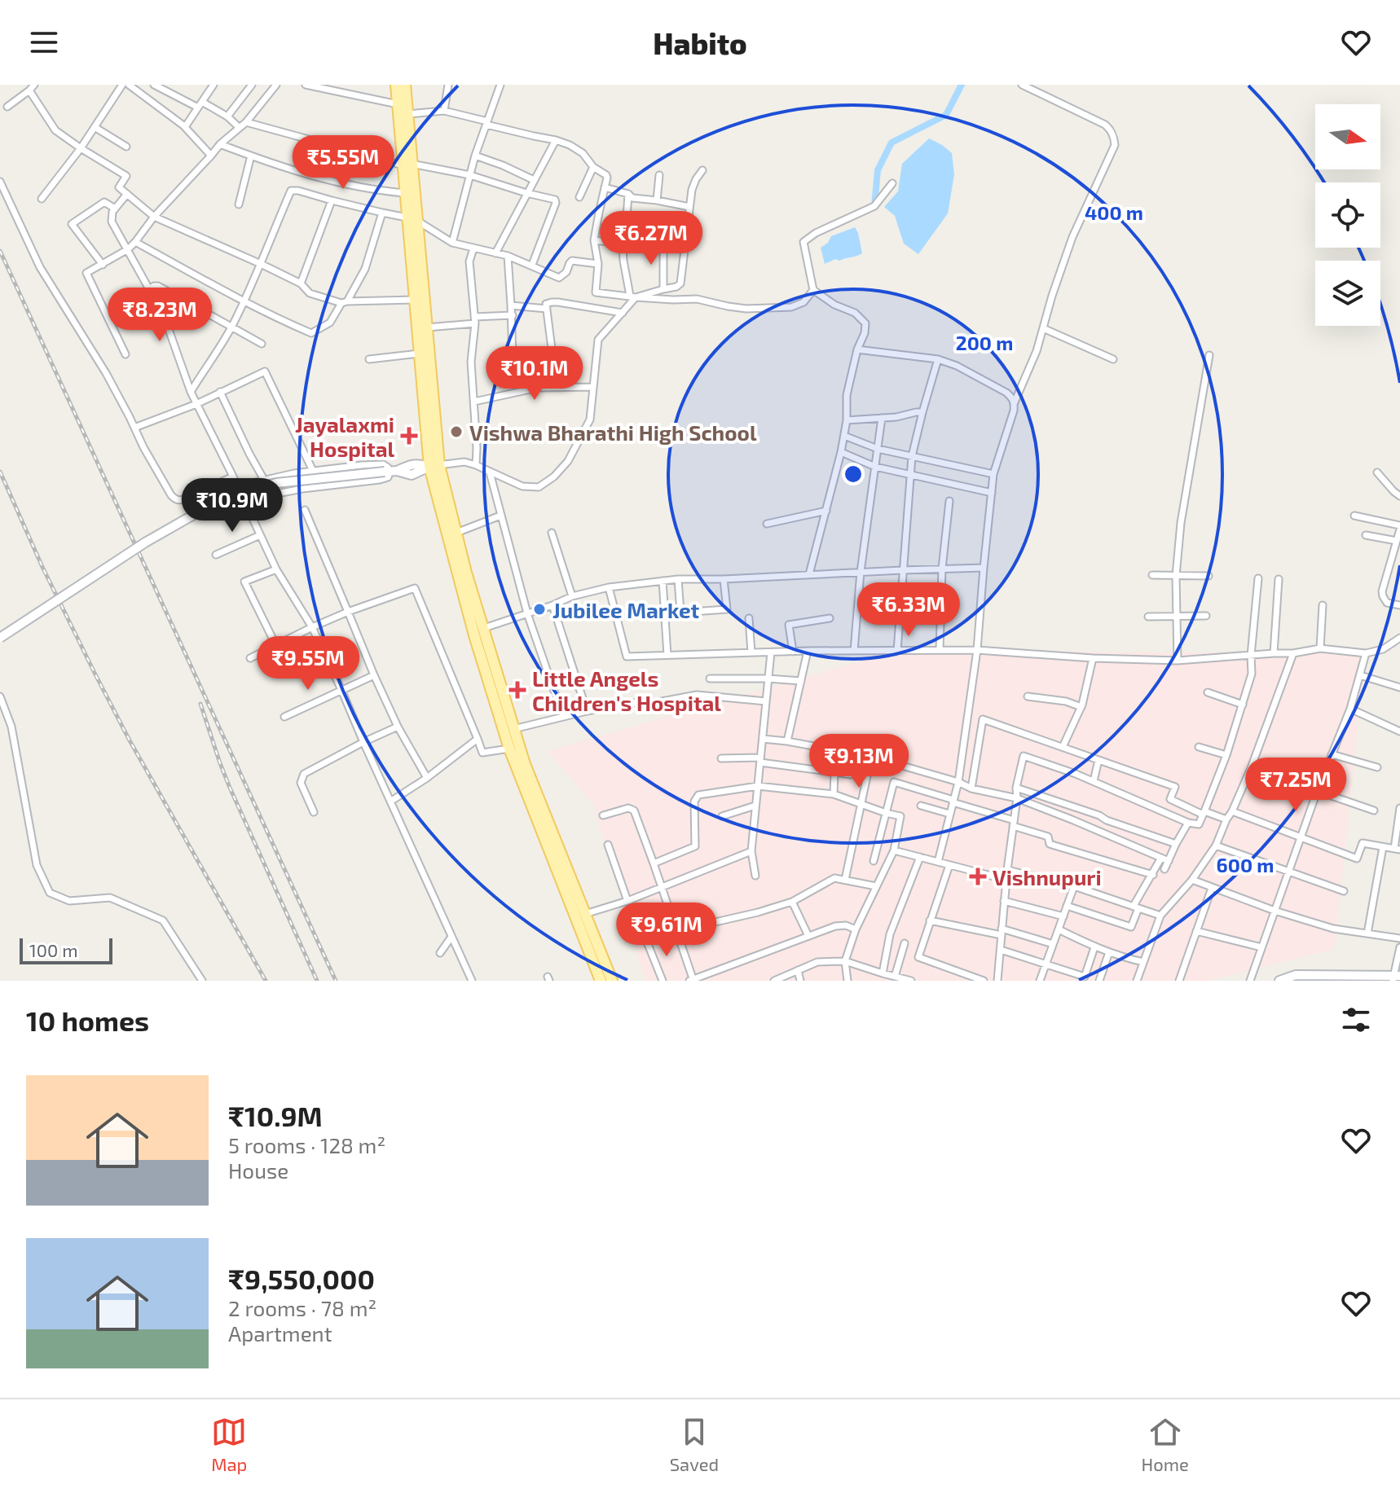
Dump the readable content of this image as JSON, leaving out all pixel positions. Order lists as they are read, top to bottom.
{
  "places": {
    "other": ["Vishwa Bharathi High School", "Jubilee Market"],
    "health": ["Jayalaxmi Hospital", "Little Angels Children's Hospital", "Vishnupuri"]
  },
  "scale_bar": "100 m",
  "north": "right",
  "page": {
    "header": "Habito",
    "price": [
      "₹5.55M",
      "₹6.27M",
      "₹8.23M",
      "₹10.1M",
      "₹10.9M",
      "₹6.33M",
      "₹9.55M",
      "₹9.13M",
      "₹7.25M",
      "₹9.61M"
    ],
    "scale": "100 m",
    "heading": "10 homes",
    "list": [
      {
        "name": "₹10.9M",
        "note": "5 rooms · 128 m² · House"
      },
      {
        "name": "₹9,550,000",
        "note": "2 rooms · 78 m² · Apartment"
      }
    ],
    "tabs": ["Map", "Saved", "Home"]
  },
  "rings": ["400 m", "200 m", "600 m"]
}
